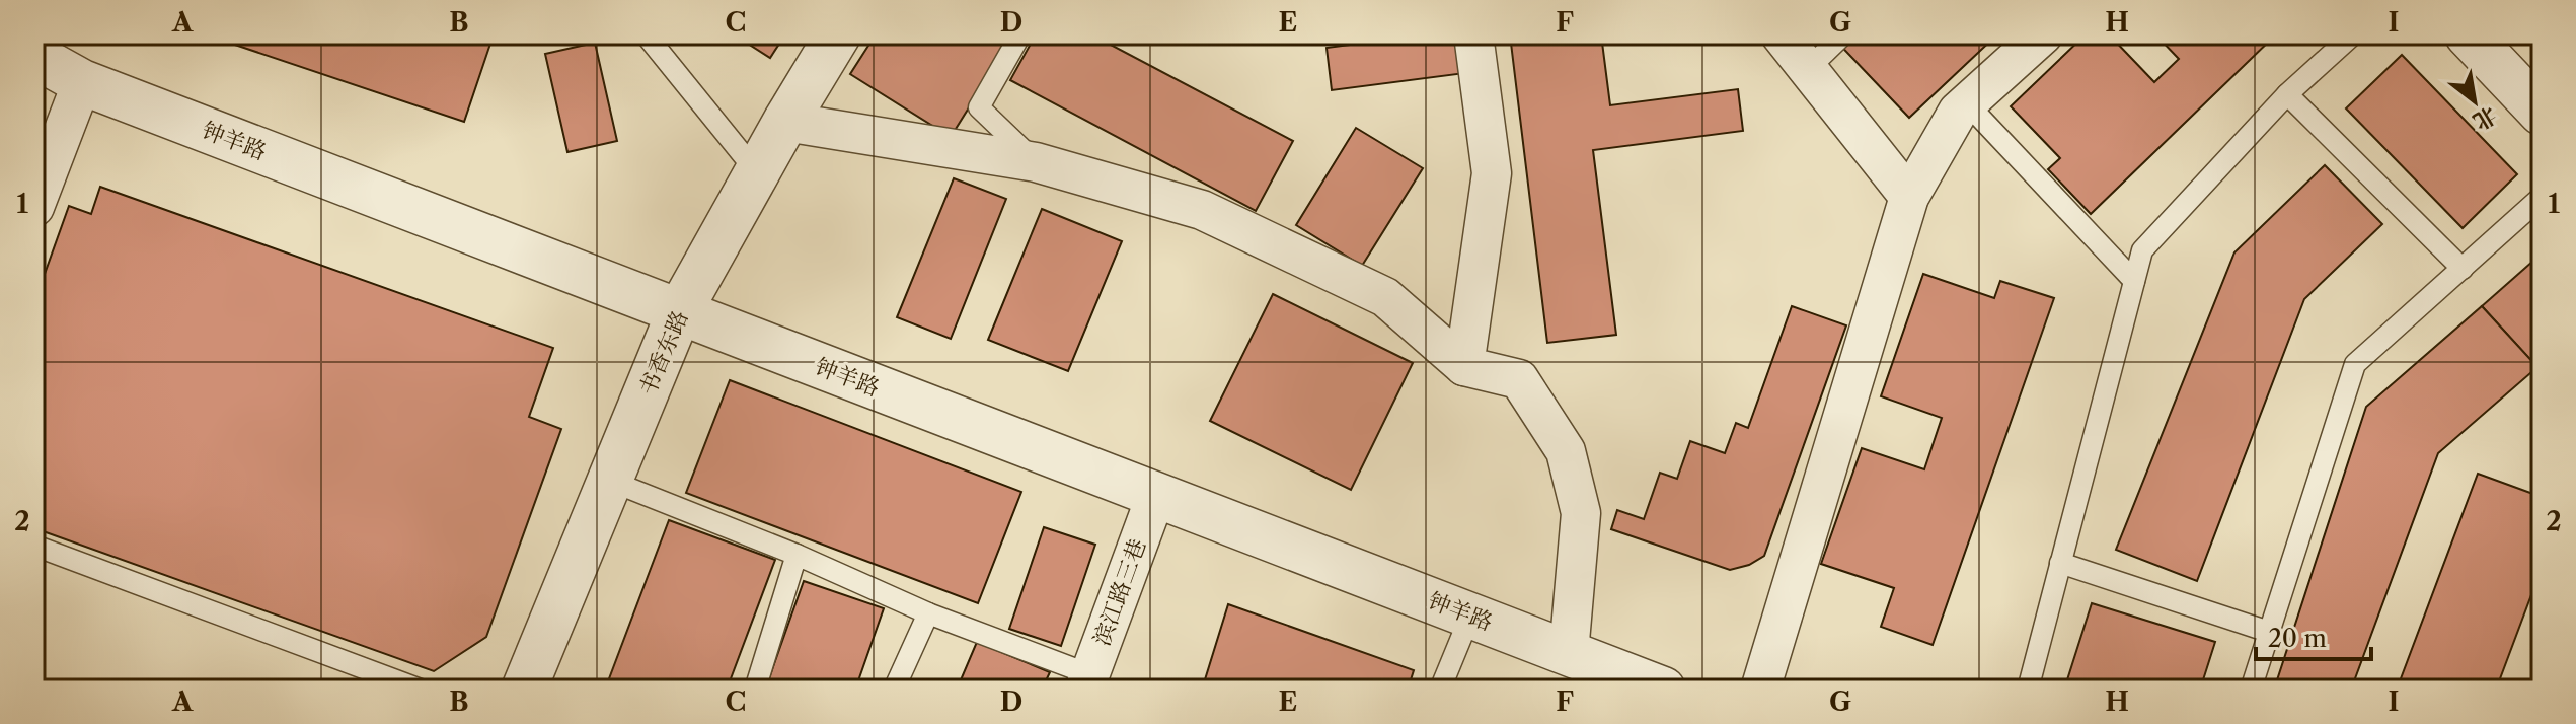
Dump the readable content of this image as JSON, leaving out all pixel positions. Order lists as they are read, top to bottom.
{
  "streets": {
    "street": ["钟羊路", "书香东路", "滨江路三巷"]
  },
  "crossings": [
    ["钟羊路", "书香东路"],
    ["钟羊路", "滨江路三巷"]
  ],
  "scale_bar": "20 m",
  "north": "bottom right",
  "grid": {
    "columns": [
      "A",
      "B",
      "C",
      "D",
      "E",
      "F",
      "G",
      "H",
      "I"
    ],
    "rows": ["1", "2"]
  }
}
